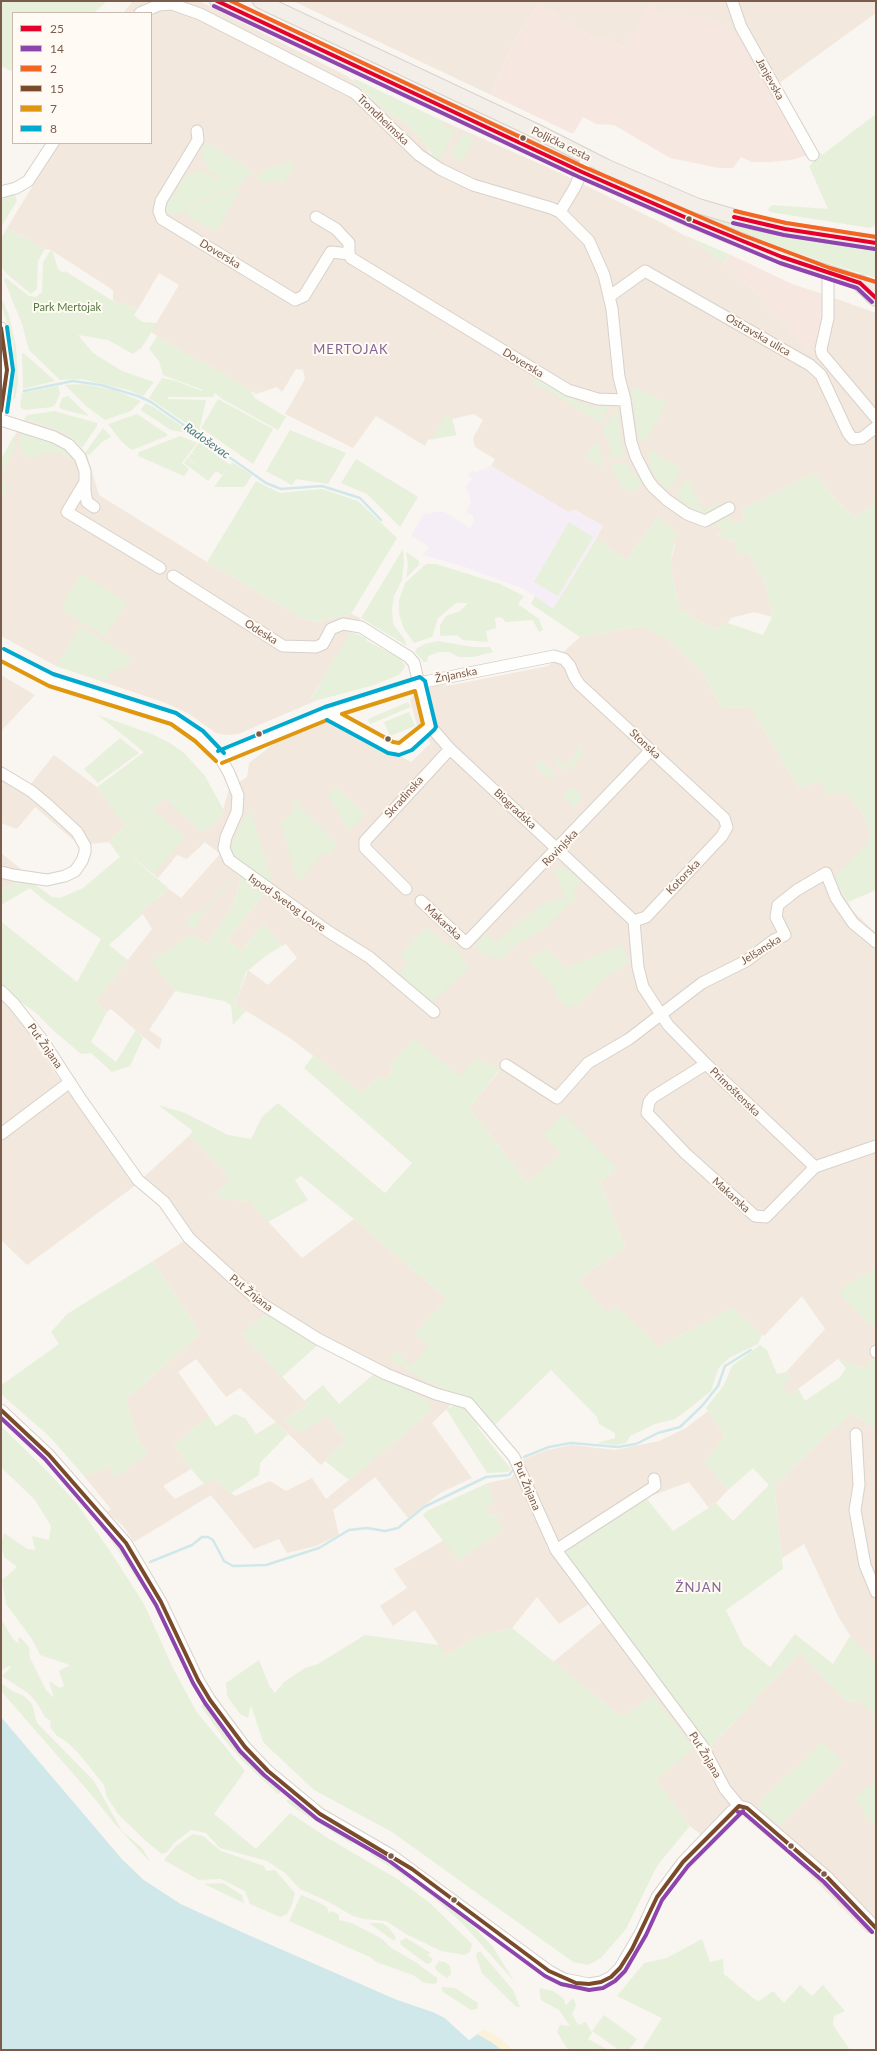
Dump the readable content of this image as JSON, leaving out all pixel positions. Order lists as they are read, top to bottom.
{
  "streets": {
    "main road": ["Poljička cesta"],
    "street": [
      "Janjevska",
      "Trondheimska",
      "Doverska",
      "Ostravska ulica",
      "Odeska",
      "Žnjanska",
      "Stonska",
      "Skradinska",
      "Biogradska",
      "Rovinjska",
      "Kotorska",
      "Ispod Svetog Lovre",
      "Makarska",
      "Jelšanska",
      "Put Žnjana",
      "Primoštenska"
    ]
  },
  "crossings": [
    ["Odeska", "Žnjanska"],
    ["Odeska", "Biogradska"],
    ["Žnjanska", "Stonska"],
    ["Žnjanska", "Biogradska"],
    ["Žnjanska", "Ispod Svetog Lovre"],
    ["Stonska", "Rovinjska"],
    ["Stonska", "Kotorska"],
    ["Skradinska", "Biogradska"],
    ["Biogradska", "Rovinjska"],
    ["Biogradska", "Kotorska"],
    ["Biogradska", "Primoštenska"],
    ["Rovinjska", "Makarska"],
    ["Kotorska", "Primoštenska"],
    ["Makarska", "Primoštenska"],
    ["Jelšanska", "Primoštenska"]
  ],
  "districts": ["MERTOJAK", "ŽNJAN"],
  "water": ["Radoševac"],
  "parks": ["Park Mertojak"],
  "lines": [
    "transit line 25",
    "transit line 2",
    "transit line 14",
    "transit line 8",
    "transit line 15",
    "transit line 7"
  ],
  "legend": [
    "25",
    "14",
    "2",
    "15",
    "7",
    "8"
  ]
}
